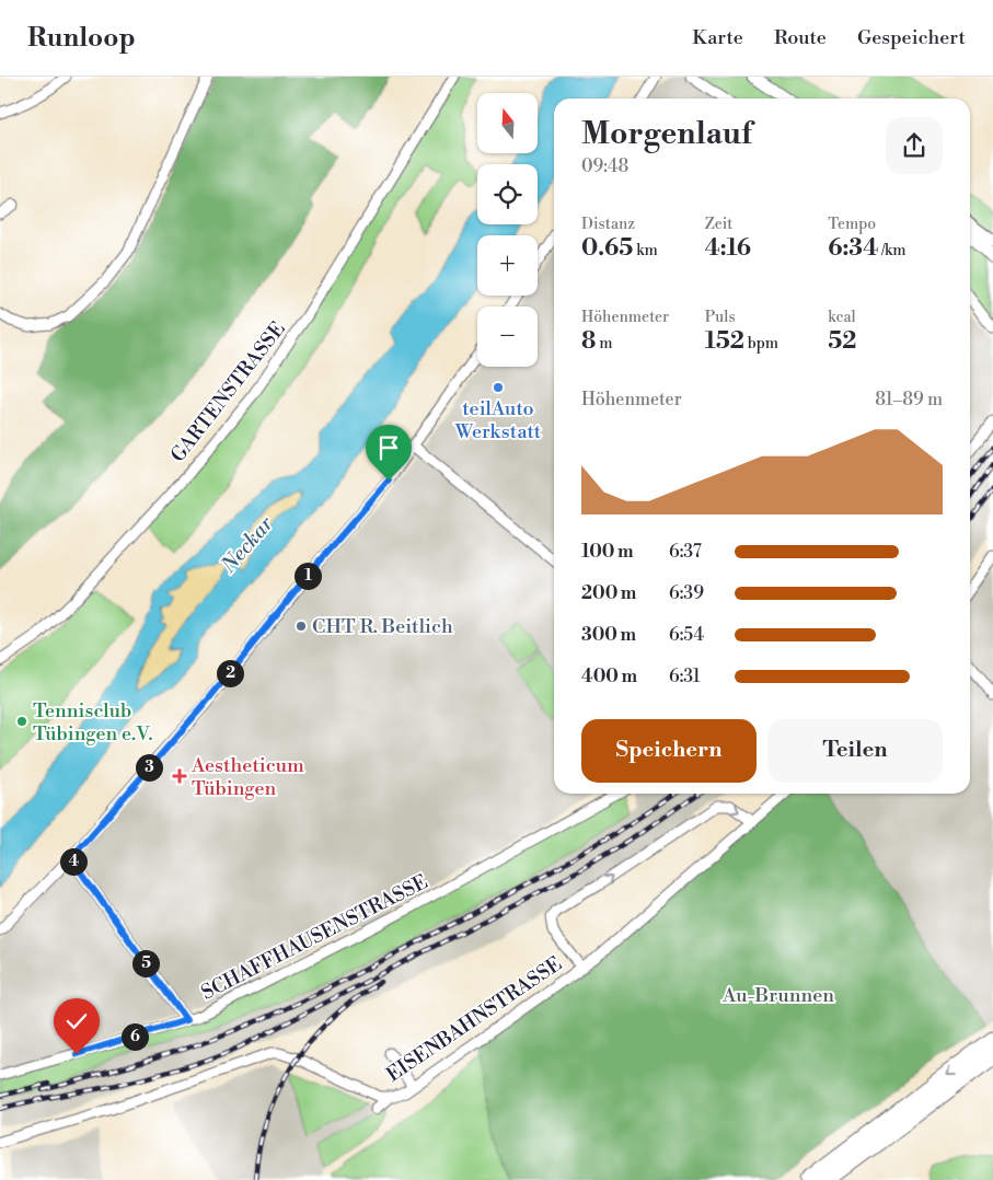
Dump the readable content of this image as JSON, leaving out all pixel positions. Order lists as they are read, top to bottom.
{
  "streets": {
    "street": ["GARTENSTRASSE", "SCHAFFHAUSENSTRASSE", "EISENBAHNSTRASSE"]
  },
  "water": ["Neckar"],
  "parks": ["Au-Brunnen"],
  "places": {
    "other": ["teilAuto Werkstatt", "CHT R. Beitlich", "Tennisclub Tübingen e.V."],
    "health": ["Aestheticum Tübingen"]
  },
  "north": "top",
  "page": {
    "header": "Runloop",
    "nav": ["Karte", "Route", "Gespeichert"],
    "map_buttons": ["+", "−"],
    "heading": ["Morgenlauf", "09:48"],
    "stats": [
      ["Distanz", "0.65 km"],
      ["Zeit", "4:16"],
      ["Tempo", "6:34 /km"],
      ["Höhenmeter", "8 m"],
      ["Puls", "152 bpm"],
      ["kcal", "52"]
    ],
    "chart": ["Höhenmeter", "81–89 m"],
    "list": [
      {
        "name": "100 m",
        "note": "6:37"
      },
      {
        "name": "200 m",
        "note": "6:39"
      },
      {
        "name": "300 m",
        "note": "6:54"
      },
      {
        "name": "400 m",
        "note": "6:31"
      }
    ],
    "pins": [
      "1",
      "2",
      "3",
      "4",
      "5",
      "6"
    ],
    "buttons": ["Speichern", "Teilen"]
  }
}
